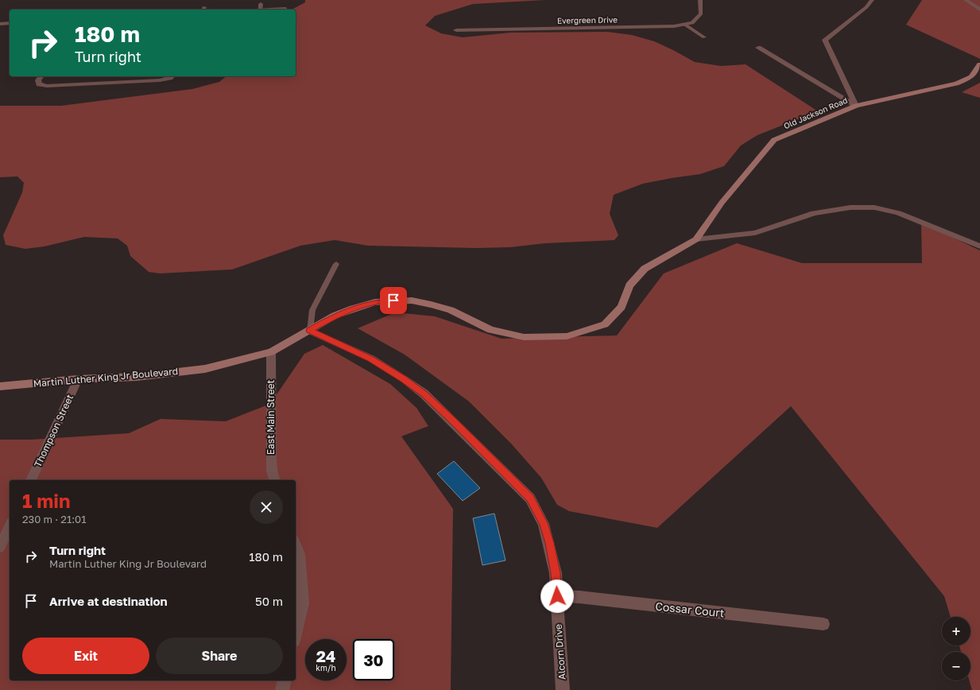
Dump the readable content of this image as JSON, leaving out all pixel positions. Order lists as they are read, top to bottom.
{
  "streets": {
    "street": [
      "Evergreen Drive",
      "Old Jackson Road",
      "Martin Luther King Jr Boulevard",
      "East Main Street",
      "Thompson Street",
      "Cossar Court",
      "Alcorn Drive"
    ]
  },
  "crossings": [
    ["Old Jackson Road", "Martin Luther King Jr Boulevard"],
    ["Martin Luther King Jr Boulevard", "East Main Street"],
    ["Martin Luther King Jr Boulevard", "Thompson Street"],
    ["Martin Luther King Jr Boulevard", "Alcorn Drive"],
    ["Cossar Court", "Alcorn Drive"]
  ],
  "page": {
    "turn": ["180 m", "Turn right"],
    "heading": ["1 min", "230 m · 21:01"],
    "list": [
      {
        "name": "Turn right",
        "note": "Martin Luther King Jr Boulevard",
        "value": "180 m"
      },
      {
        "name": "Arrive at destination",
        "value": "50 m"
      }
    ],
    "map_buttons": ["+", "−"],
    "buttons": ["Exit", "Share"],
    "speed": "24 km/h",
    "limit": "30"
  }
}
